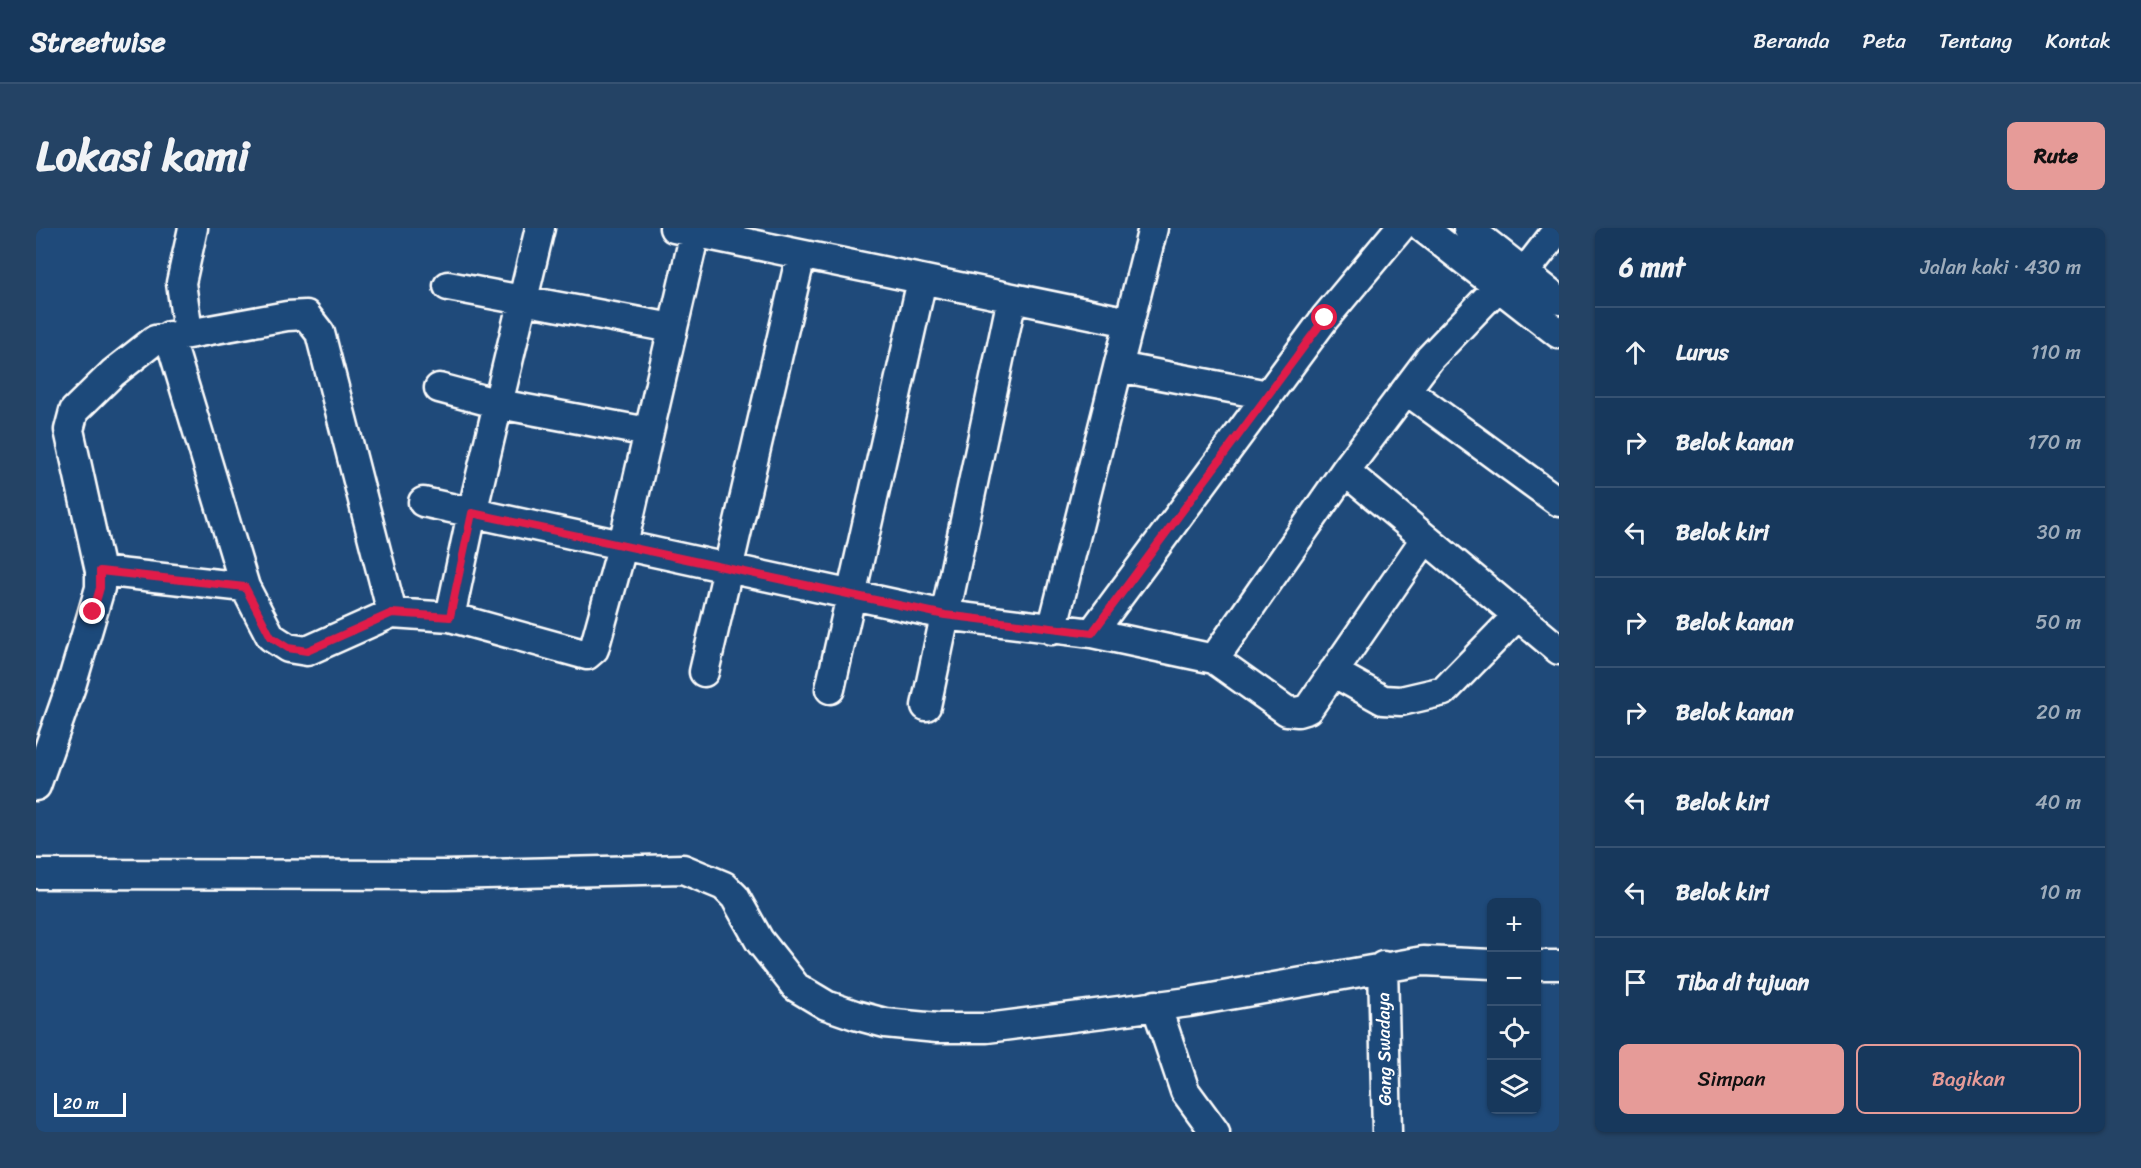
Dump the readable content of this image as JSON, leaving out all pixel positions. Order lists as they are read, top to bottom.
{
  "streets": {
    "street": ["Gang Swadaya"]
  },
  "scale_bar": "20 m",
  "page": {
    "header": "Streetwise",
    "nav": [
      "Beranda",
      "Peta",
      "Tentang",
      "Kontak"
    ],
    "title": "Lokasi kami",
    "buttons": [
      "Rute",
      ["Simpan", "Bagikan"]
    ],
    "heading": ["6 mnt", "Jalan kaki · 430 m"],
    "list": [
      ["Lurus", "110 m"],
      ["Belok kanan", "170 m"],
      ["Belok kiri", "30 m"],
      ["Belok kanan", "50 m"],
      ["Belok kanan", "20 m"],
      ["Belok kiri", "40 m"],
      ["Belok kiri", "10 m"],
      "Tiba di tujuan"
    ],
    "map_buttons": ["+", "−"],
    "scale": "20 m"
  }
}
